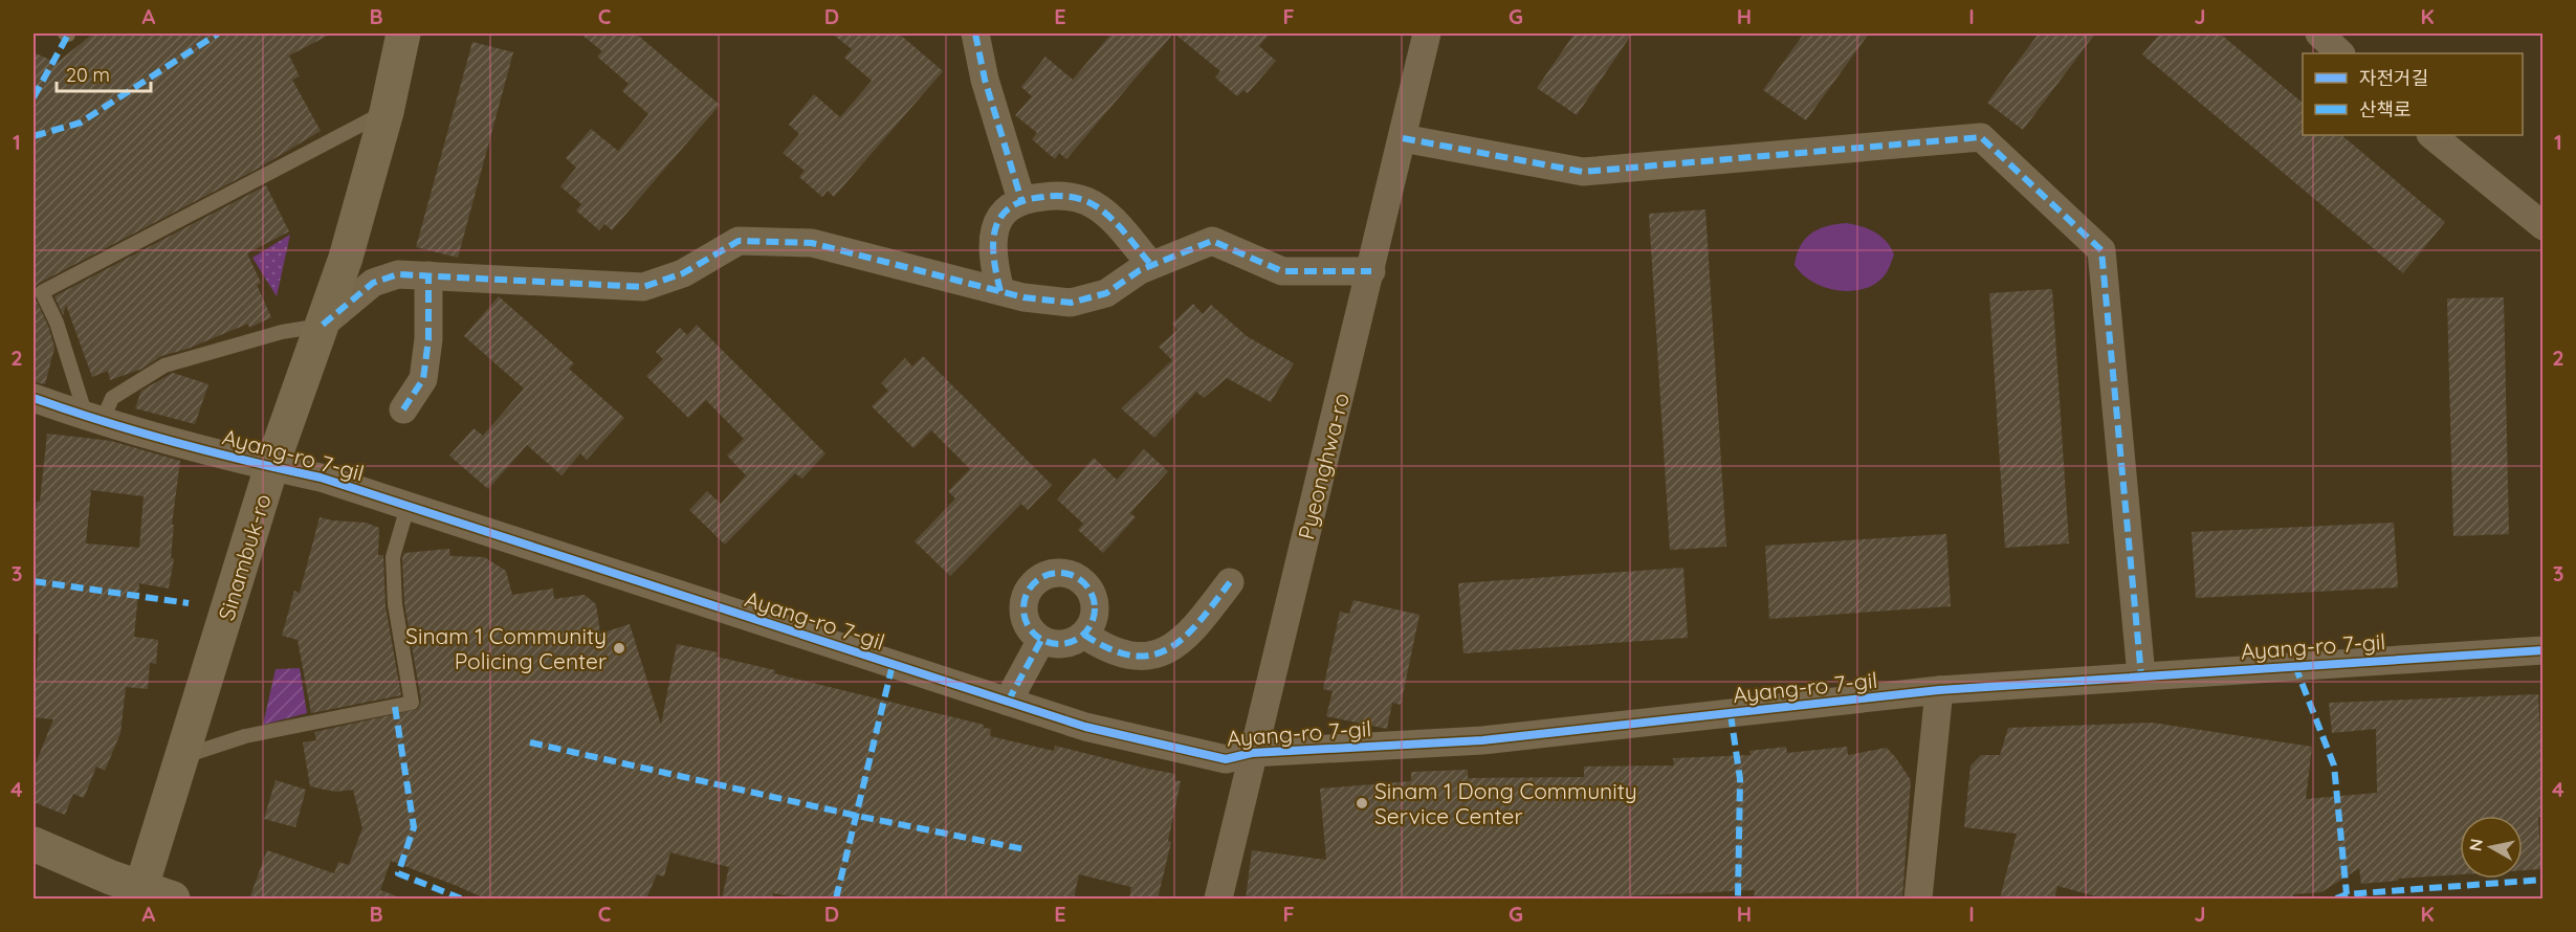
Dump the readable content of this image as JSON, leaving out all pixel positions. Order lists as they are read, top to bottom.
{
  "streets": {
    "main road": ["Sinambuk-ro"],
    "street": ["Ayang-ro 7-gil", "Pyeonghwa-ro"]
  },
  "crossings": [
    ["Ayang-ro 7-gil", "Pyeonghwa-ro"],
    ["Ayang-ro 7-gil", "Sinambuk-ro"]
  ],
  "places": ["Sinam 1 Community Policing Center", "Sinam 1 Dong Community Service Center"],
  "legend": ["자전거길", "산책로"],
  "scale_bar": "20 m",
  "north": "left",
  "grid": {
    "columns": [
      "A",
      "B",
      "C",
      "D",
      "E",
      "F",
      "G",
      "H",
      "I",
      "J",
      "K"
    ],
    "rows": [
      "1",
      "2",
      "3",
      "4"
    ]
  }
}
